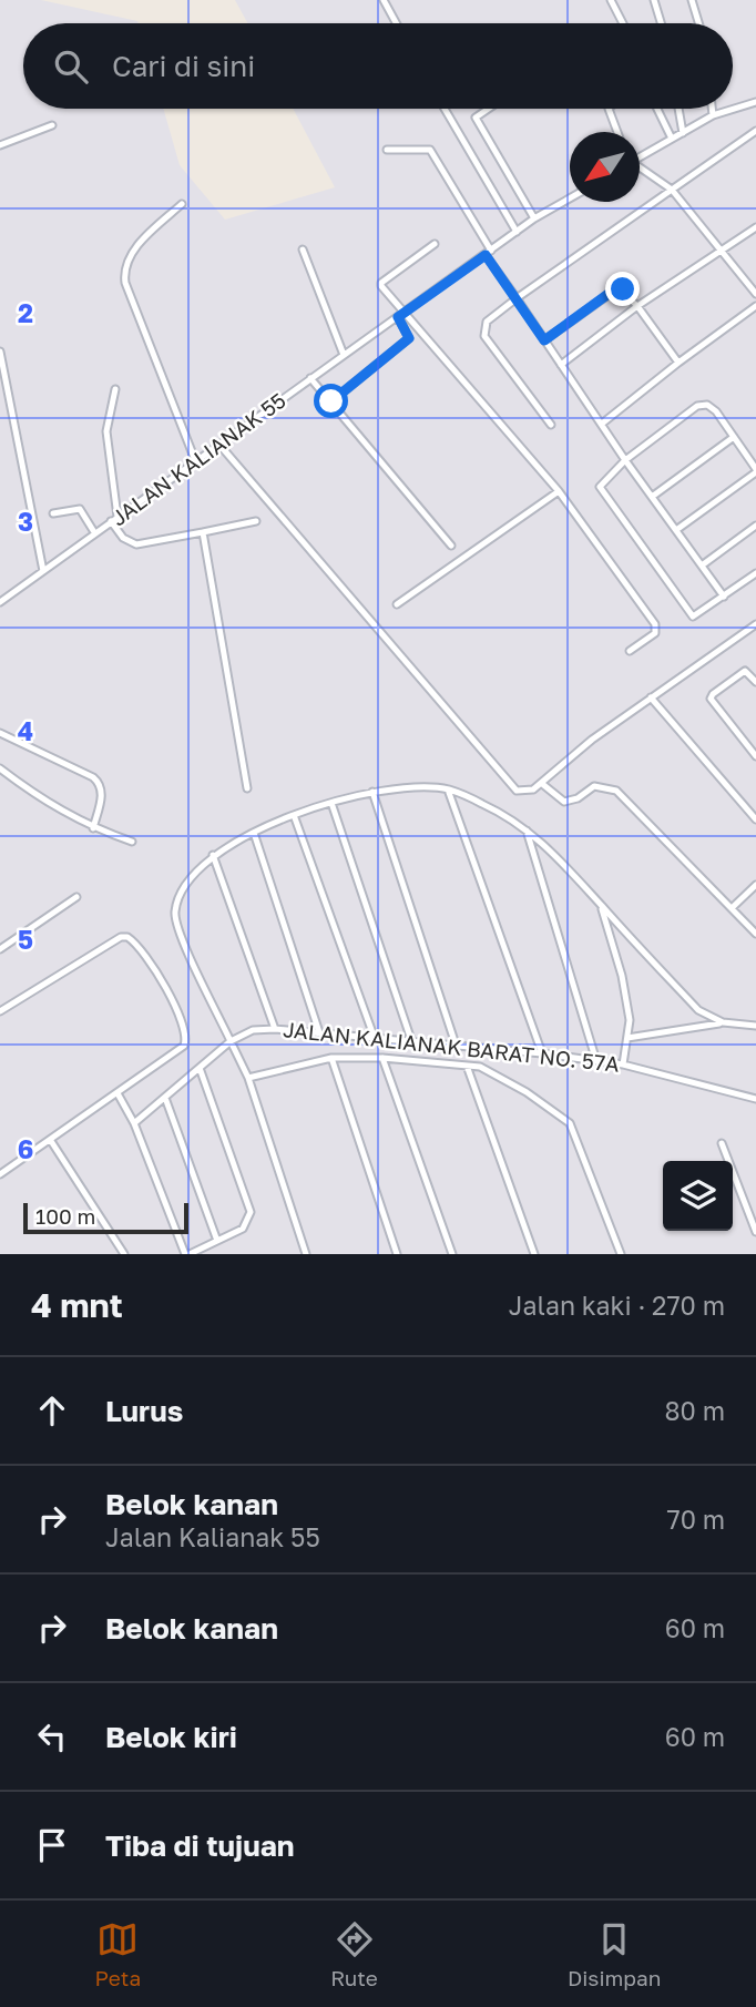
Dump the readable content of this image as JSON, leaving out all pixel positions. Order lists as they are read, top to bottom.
{
  "streets": {
    "lane": ["JALAN KALIANAK 55", "JALAN KALIANAK BARAT NO. 57A"]
  },
  "scale_bar": "100 m",
  "north": "bottom left",
  "page": {
    "search": "Cari di sini",
    "scale": "100 m",
    "heading": ["4 mnt", "Jalan kaki · 270 m"],
    "list": [
      ["Lurus", "80 m"],
      ["Belok kanan", "Jalan Kalianak 55", "70 m"],
      ["Belok kanan", "60 m"],
      ["Belok kiri", "60 m"],
      "Tiba di tujuan"
    ],
    "nav": ["Peta", "Rute", "Disimpan"]
  },
  "grid": {
    "rows": [
      "2",
      "3",
      "4",
      "5",
      "6"
    ]
  }
}
